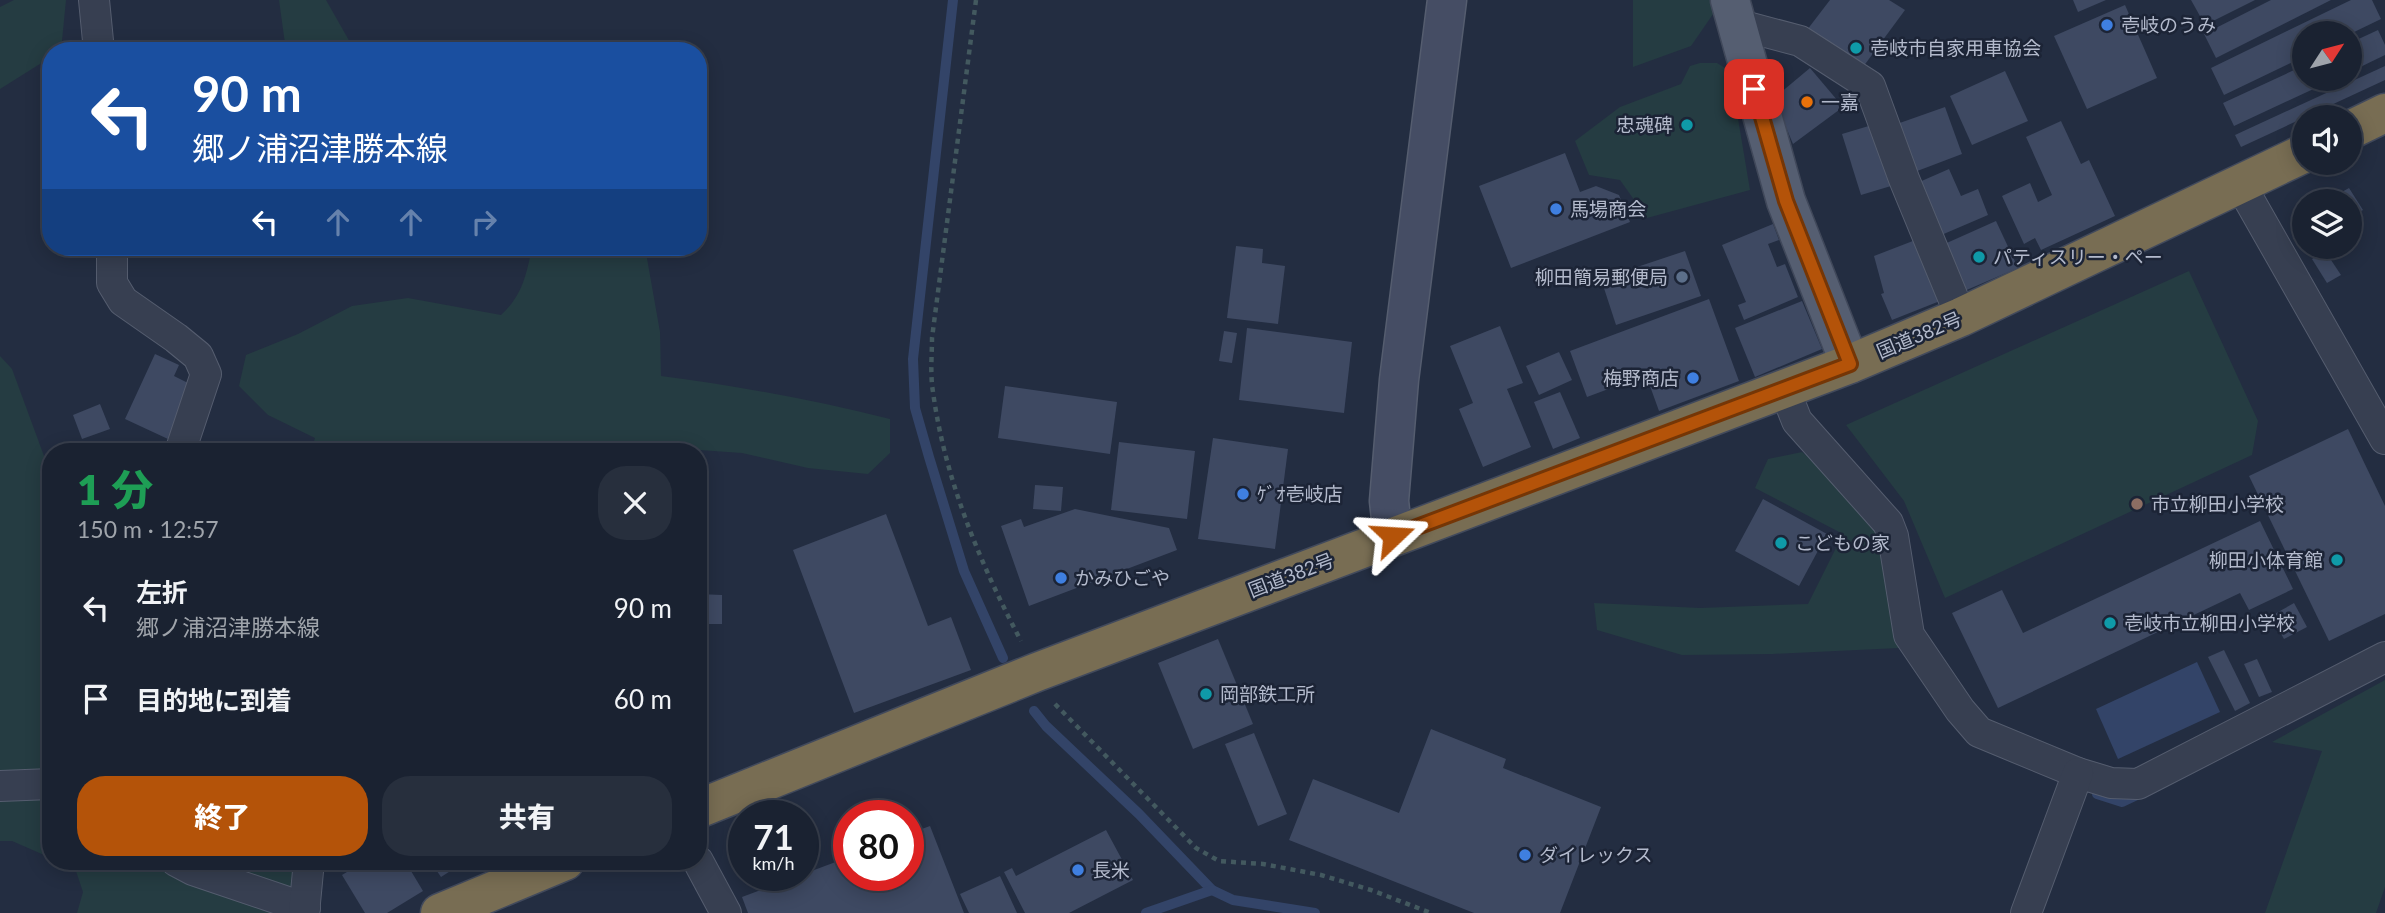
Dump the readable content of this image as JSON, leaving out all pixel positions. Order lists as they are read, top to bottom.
{
  "streets": {
    "highway": ["国道382号"]
  },
  "places": [
    "壱岐のうみ",
    "壱岐市自家用車協会",
    "一嘉",
    "忠魂碑",
    "馬場商会",
    "パティスリー・ペー",
    "柳田簡易郵便局",
    "梅野商店",
    "ｹﾞｵ壱岐店",
    "市立柳田小学校",
    "こどもの家",
    "柳田小体育館",
    "かみひごや",
    "壱岐市立柳田小学校",
    "岡部鉄工所",
    "ダイレックス",
    "長米"
  ],
  "north": "top right",
  "page": {
    "turn": ["90 m", "郷ノ浦沼津勝本線"],
    "heading": ["1 分", "150 m · 12:57"],
    "list": [
      {
        "name": "左折",
        "note": "郷ノ浦沼津勝本線",
        "value": "90 m"
      },
      {
        "name": "目的地に到着",
        "value": "60 m"
      }
    ],
    "buttons": ["終了", "共有"],
    "speed": "71 km/h",
    "limit": "80"
  }
}
